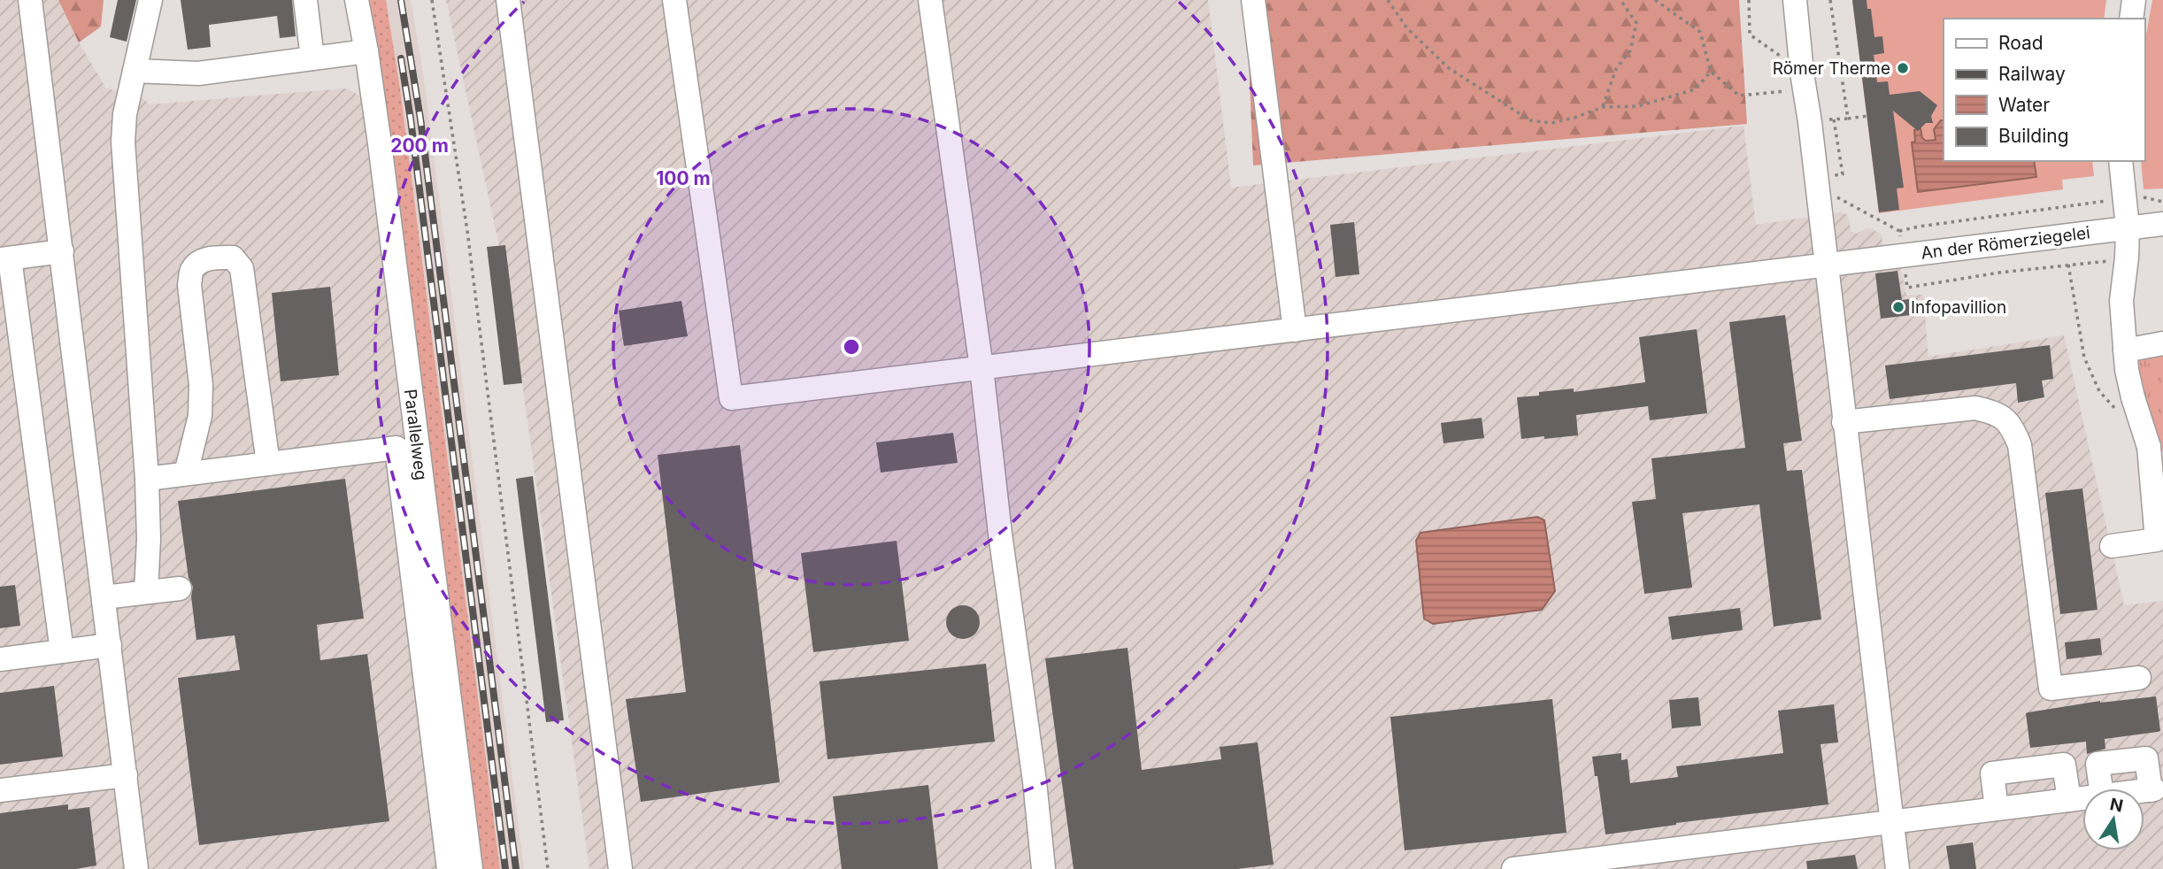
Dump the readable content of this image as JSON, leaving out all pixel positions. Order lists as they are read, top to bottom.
{
  "streets": {
    "street": ["An der Römerziegelei", "Parallelweg"]
  },
  "places": ["Römer Therme", "Infopavillion"],
  "legend": [
    "Road",
    "Railway",
    "Water",
    "Building"
  ],
  "north": "top",
  "rings": ["200 m", "100 m"]
}
